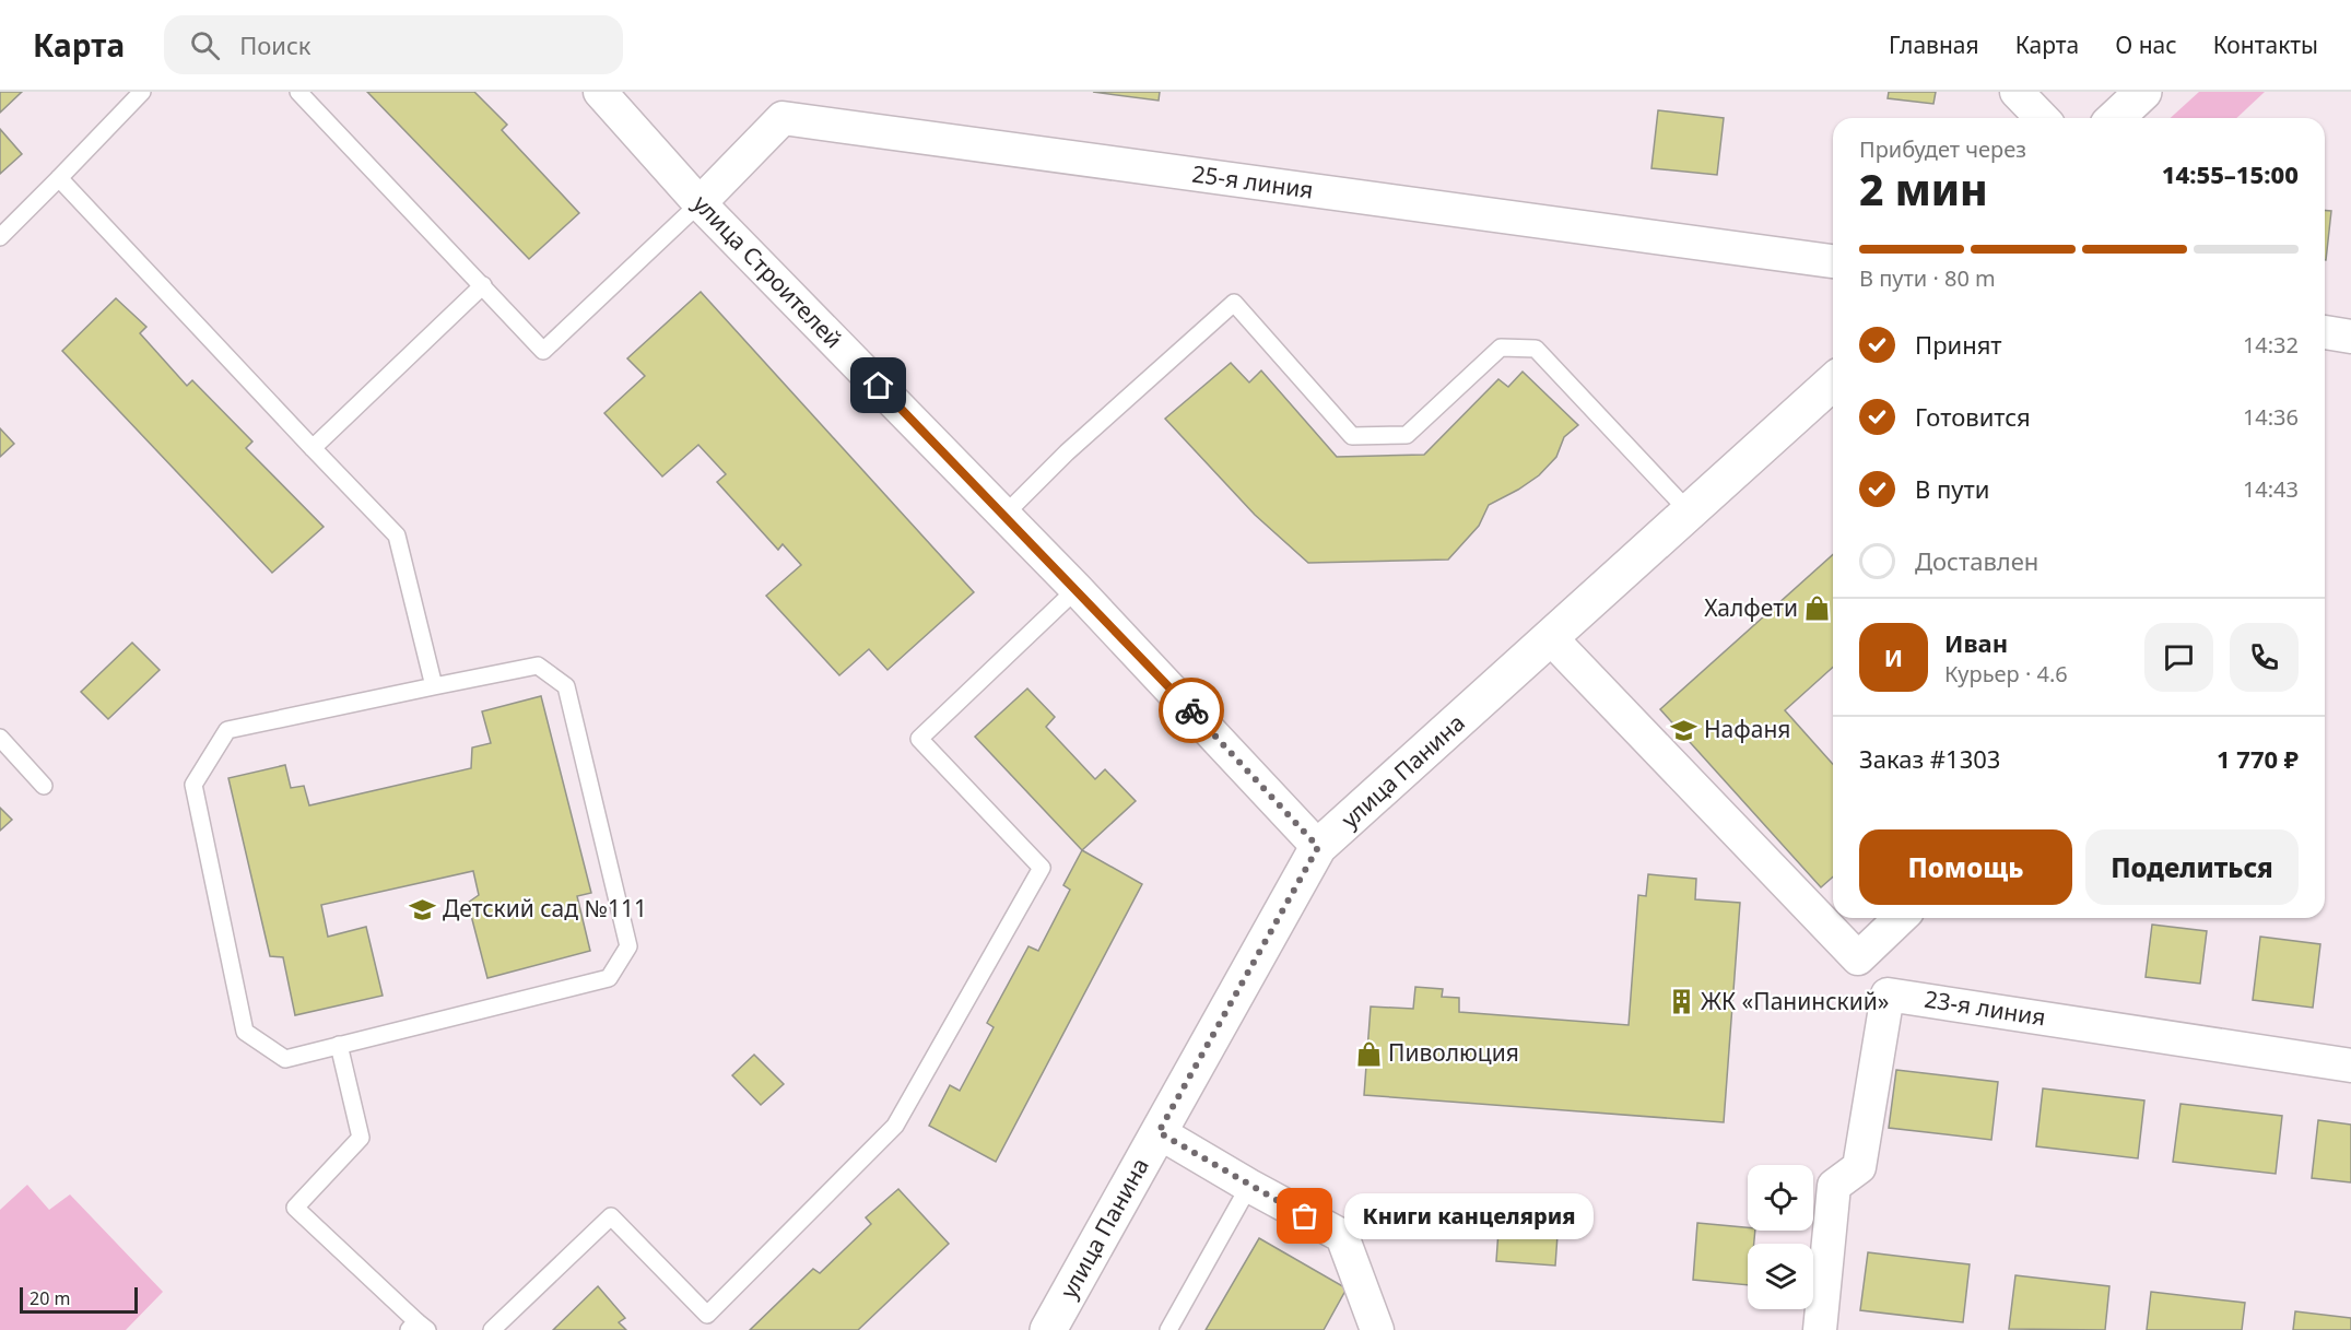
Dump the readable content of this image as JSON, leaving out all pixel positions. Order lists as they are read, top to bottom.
{
  "streets": {
    "street": [
      "25-я линия",
      "улица Строителей",
      "улица Панина",
      "23-я линия"
    ]
  },
  "crossings": [
    ["25-я линия", "улица Строителей"],
    ["улица Строителей", "улица Панина"]
  ],
  "places": {
    "shop": ["Халфети", "Пиволюция"],
    "school or university": ["Нафаня", "Детский сад №111"],
    "building": ["ЖК «Панинский»"],
    "other": ["Книги канцелярия"]
  },
  "scale_bar": "20 m",
  "page": {
    "header": "Карта",
    "search": "Поиск",
    "nav": [
      "Главная",
      "Карта",
      "О нас",
      "Контакты"
    ],
    "heading": ["2 мин", "Прибудет через", "14:55–15:00"],
    "panel": [
      "Иван",
      "Курьер · 4.6",
      "Заказ #1303",
      "1 770 ₽"
    ],
    "bar": "В пути · 80 m",
    "list": [
      ["Принят", "14:32"],
      ["Готовится", "14:36"],
      ["В пути", "14:43"],
      "Доставлен"
    ],
    "round": "И",
    "buttons": ["Помощь", "Поделиться"],
    "bubble": "Книги канцелярия",
    "scale": "20 m"
  }
}
